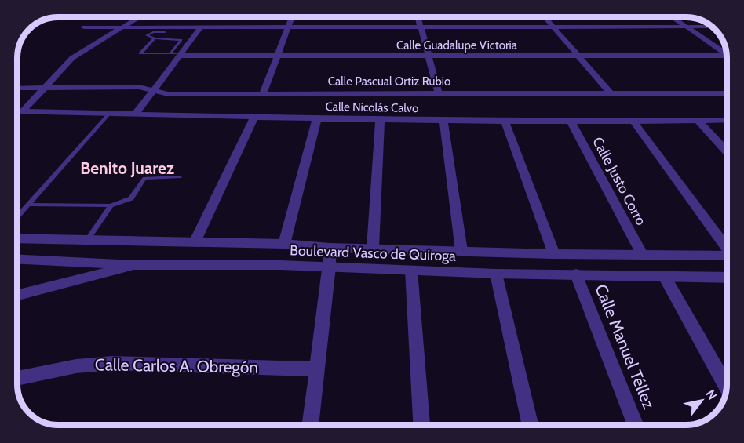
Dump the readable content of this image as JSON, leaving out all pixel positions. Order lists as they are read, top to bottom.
{
  "streets": {
    "street": [
      "Calle Guadalupe Victoria",
      "Calle Pascual Ortiz Rubio",
      "Calle Nicolás Calvo",
      "Calle Justo Corro",
      "Boulevard Vasco de Quiroga",
      "Calle Manuel Téllez",
      "Calle Carlos A. Obregón"
    ]
  },
  "crossings": [
    ["Calle Nicolás Calvo", "Calle Justo Corro"],
    ["Calle Justo Corro", "Boulevard Vasco de Quiroga"],
    ["Boulevard Vasco de Quiroga", "Calle Manuel Téllez"]
  ],
  "districts": ["Benito Juarez"],
  "north": "top right"
}
